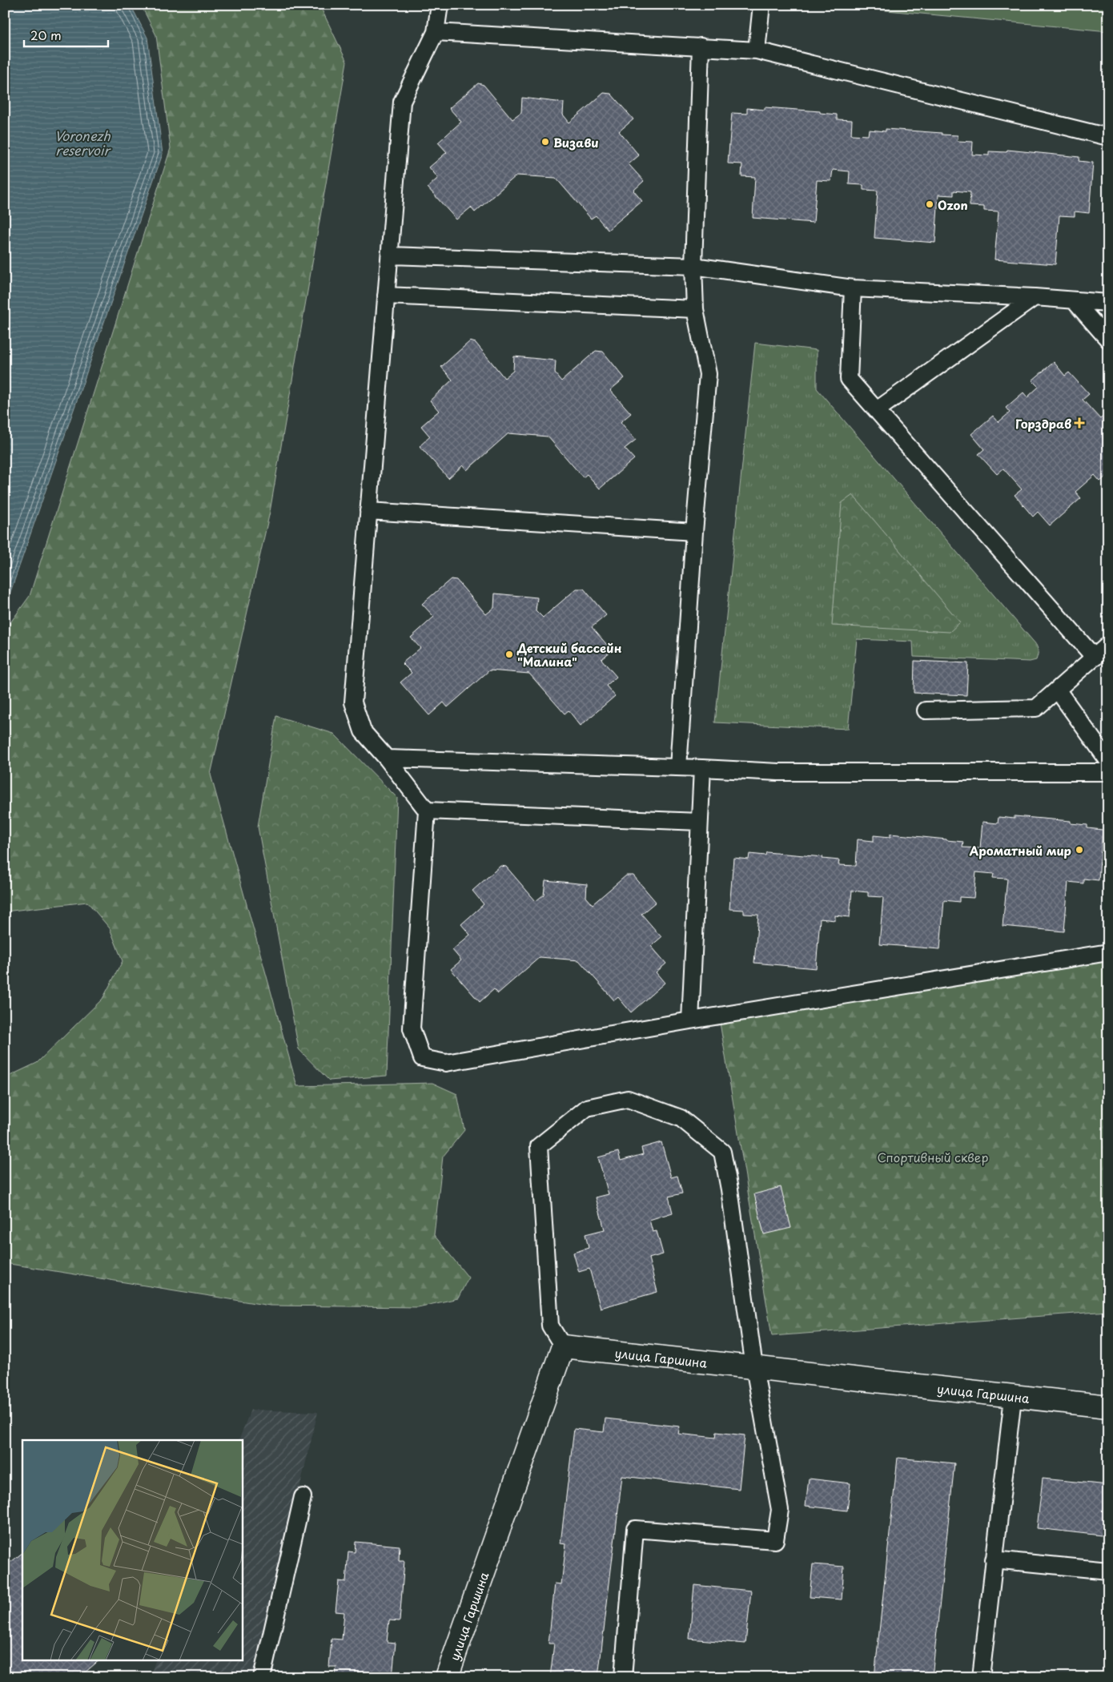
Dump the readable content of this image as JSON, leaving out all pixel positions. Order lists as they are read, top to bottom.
{
  "streets": {
    "street": ["улица Гаршина"]
  },
  "water": ["Voronezh reservoir"],
  "parks": ["Спортивный сквер"],
  "places": {
    "other": [
      "Визави",
      "Ozon",
      "Детский бассейн \"Малина\"",
      "Ароматный мир"
    ],
    "health": ["Горздрав"]
  },
  "scale_bar": "20 m"
}
